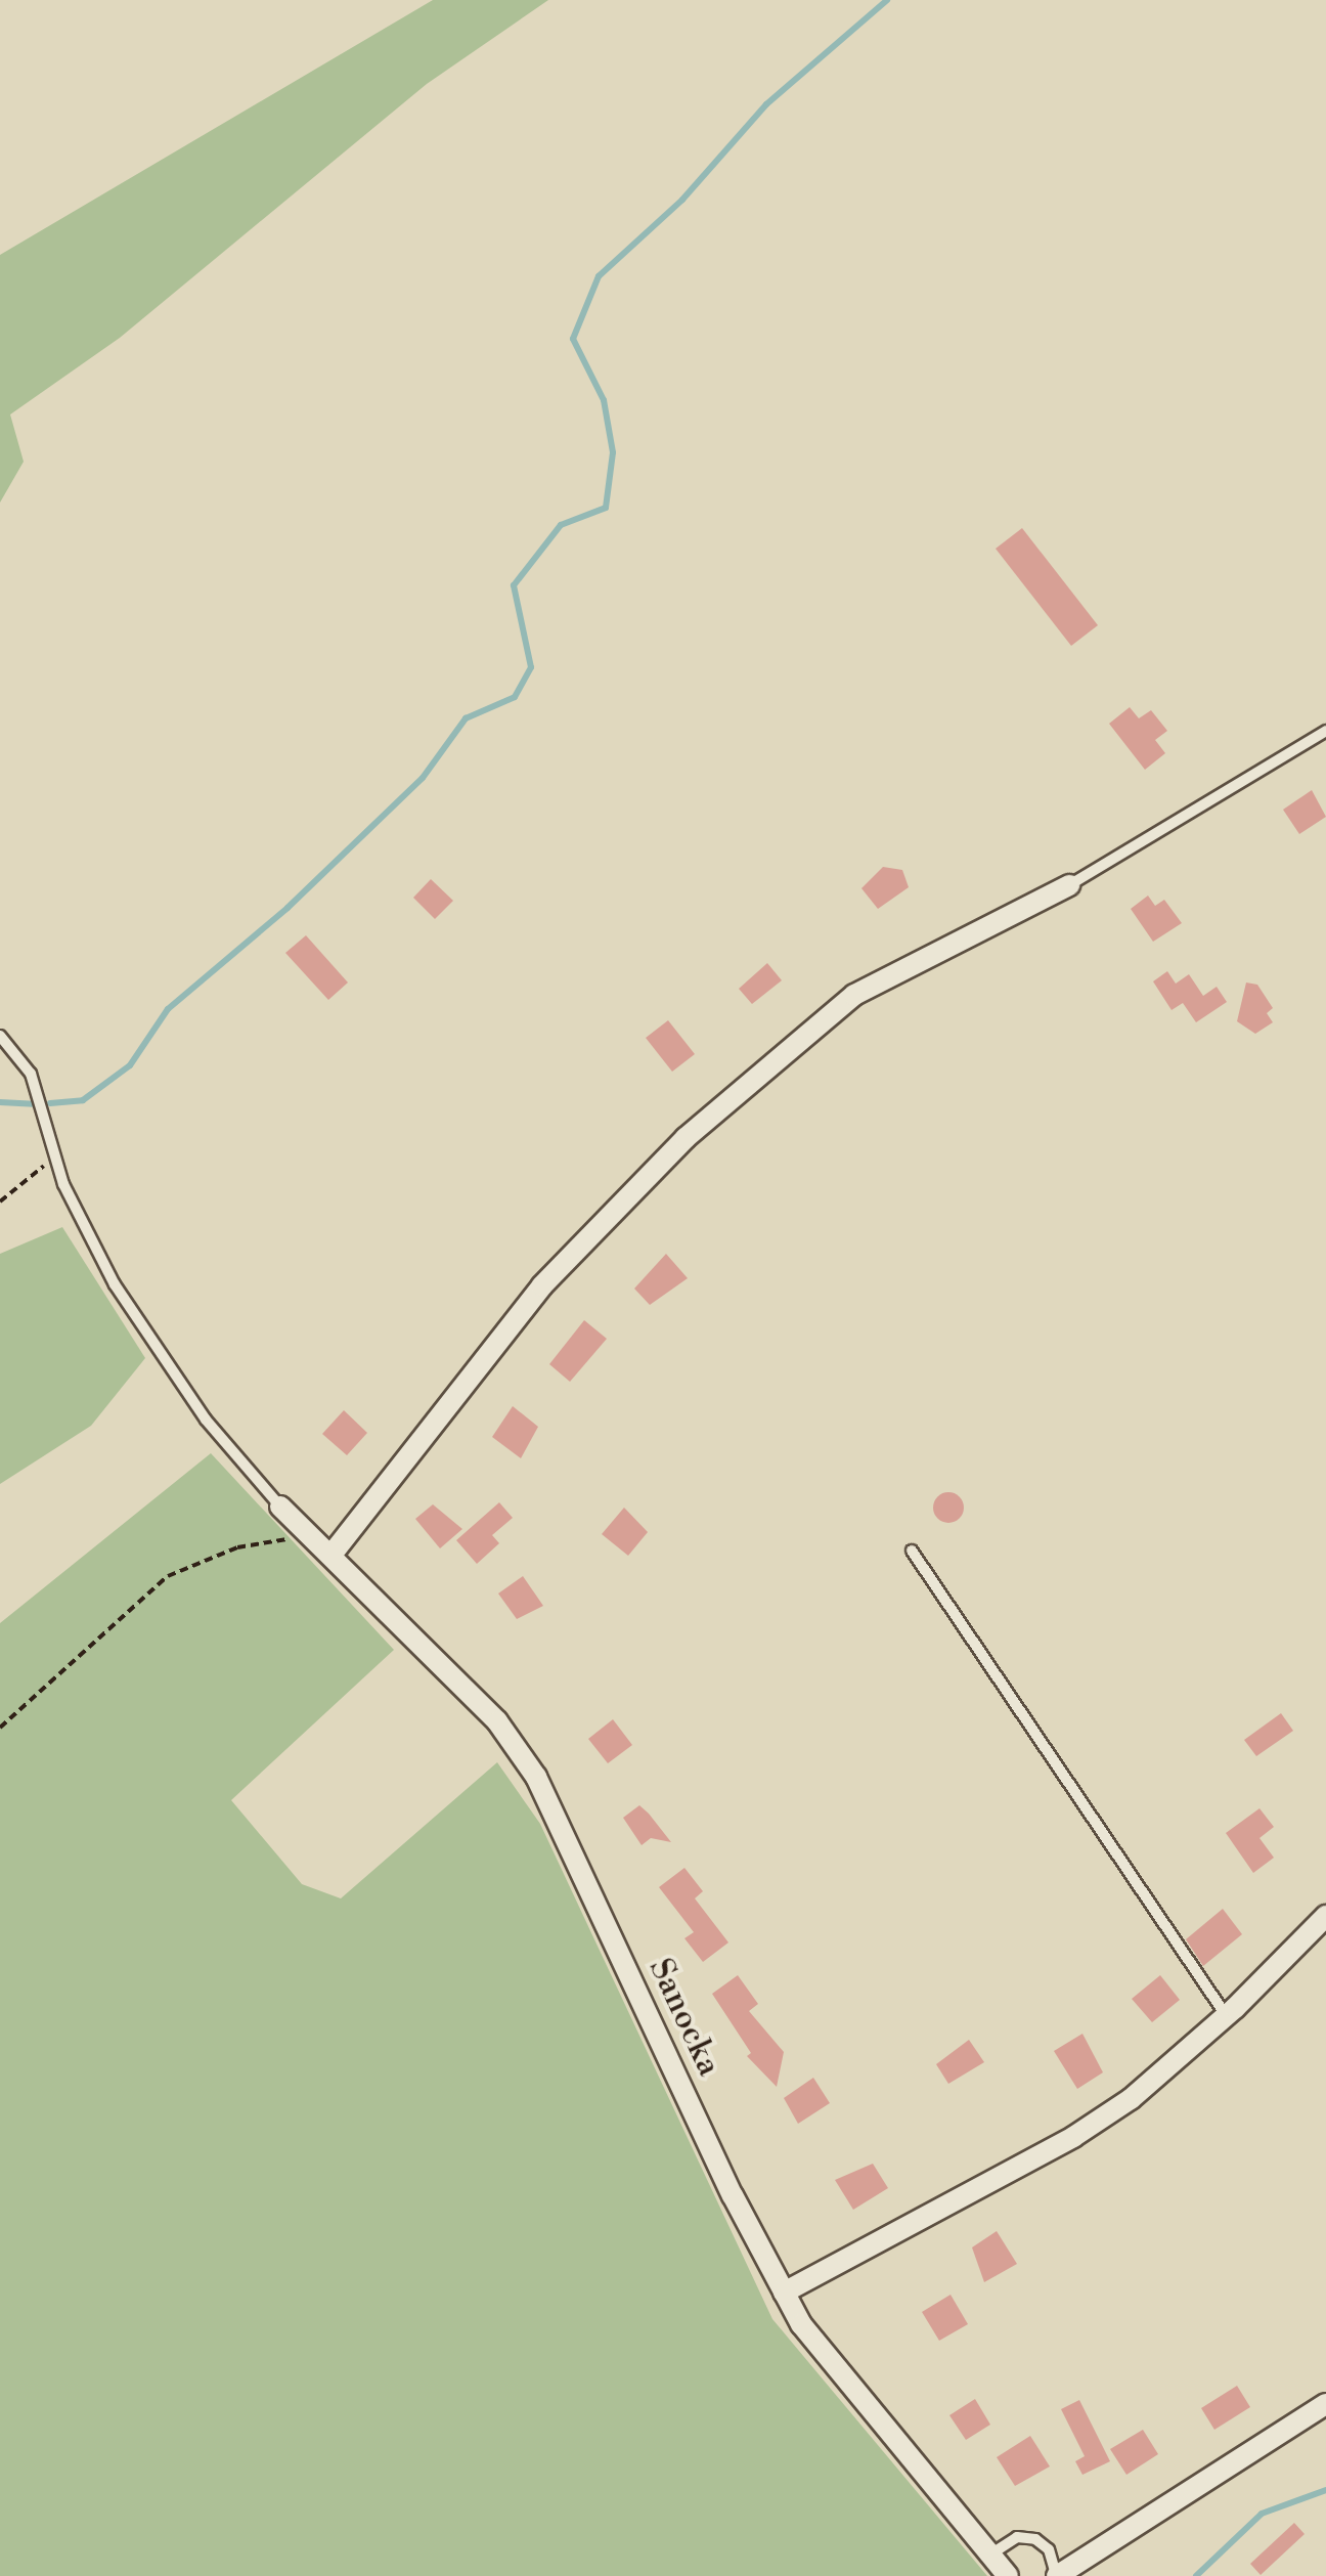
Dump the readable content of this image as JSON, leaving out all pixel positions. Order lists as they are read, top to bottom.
{
  "streets": {
    "street": ["Sanocka"]
  }
}
